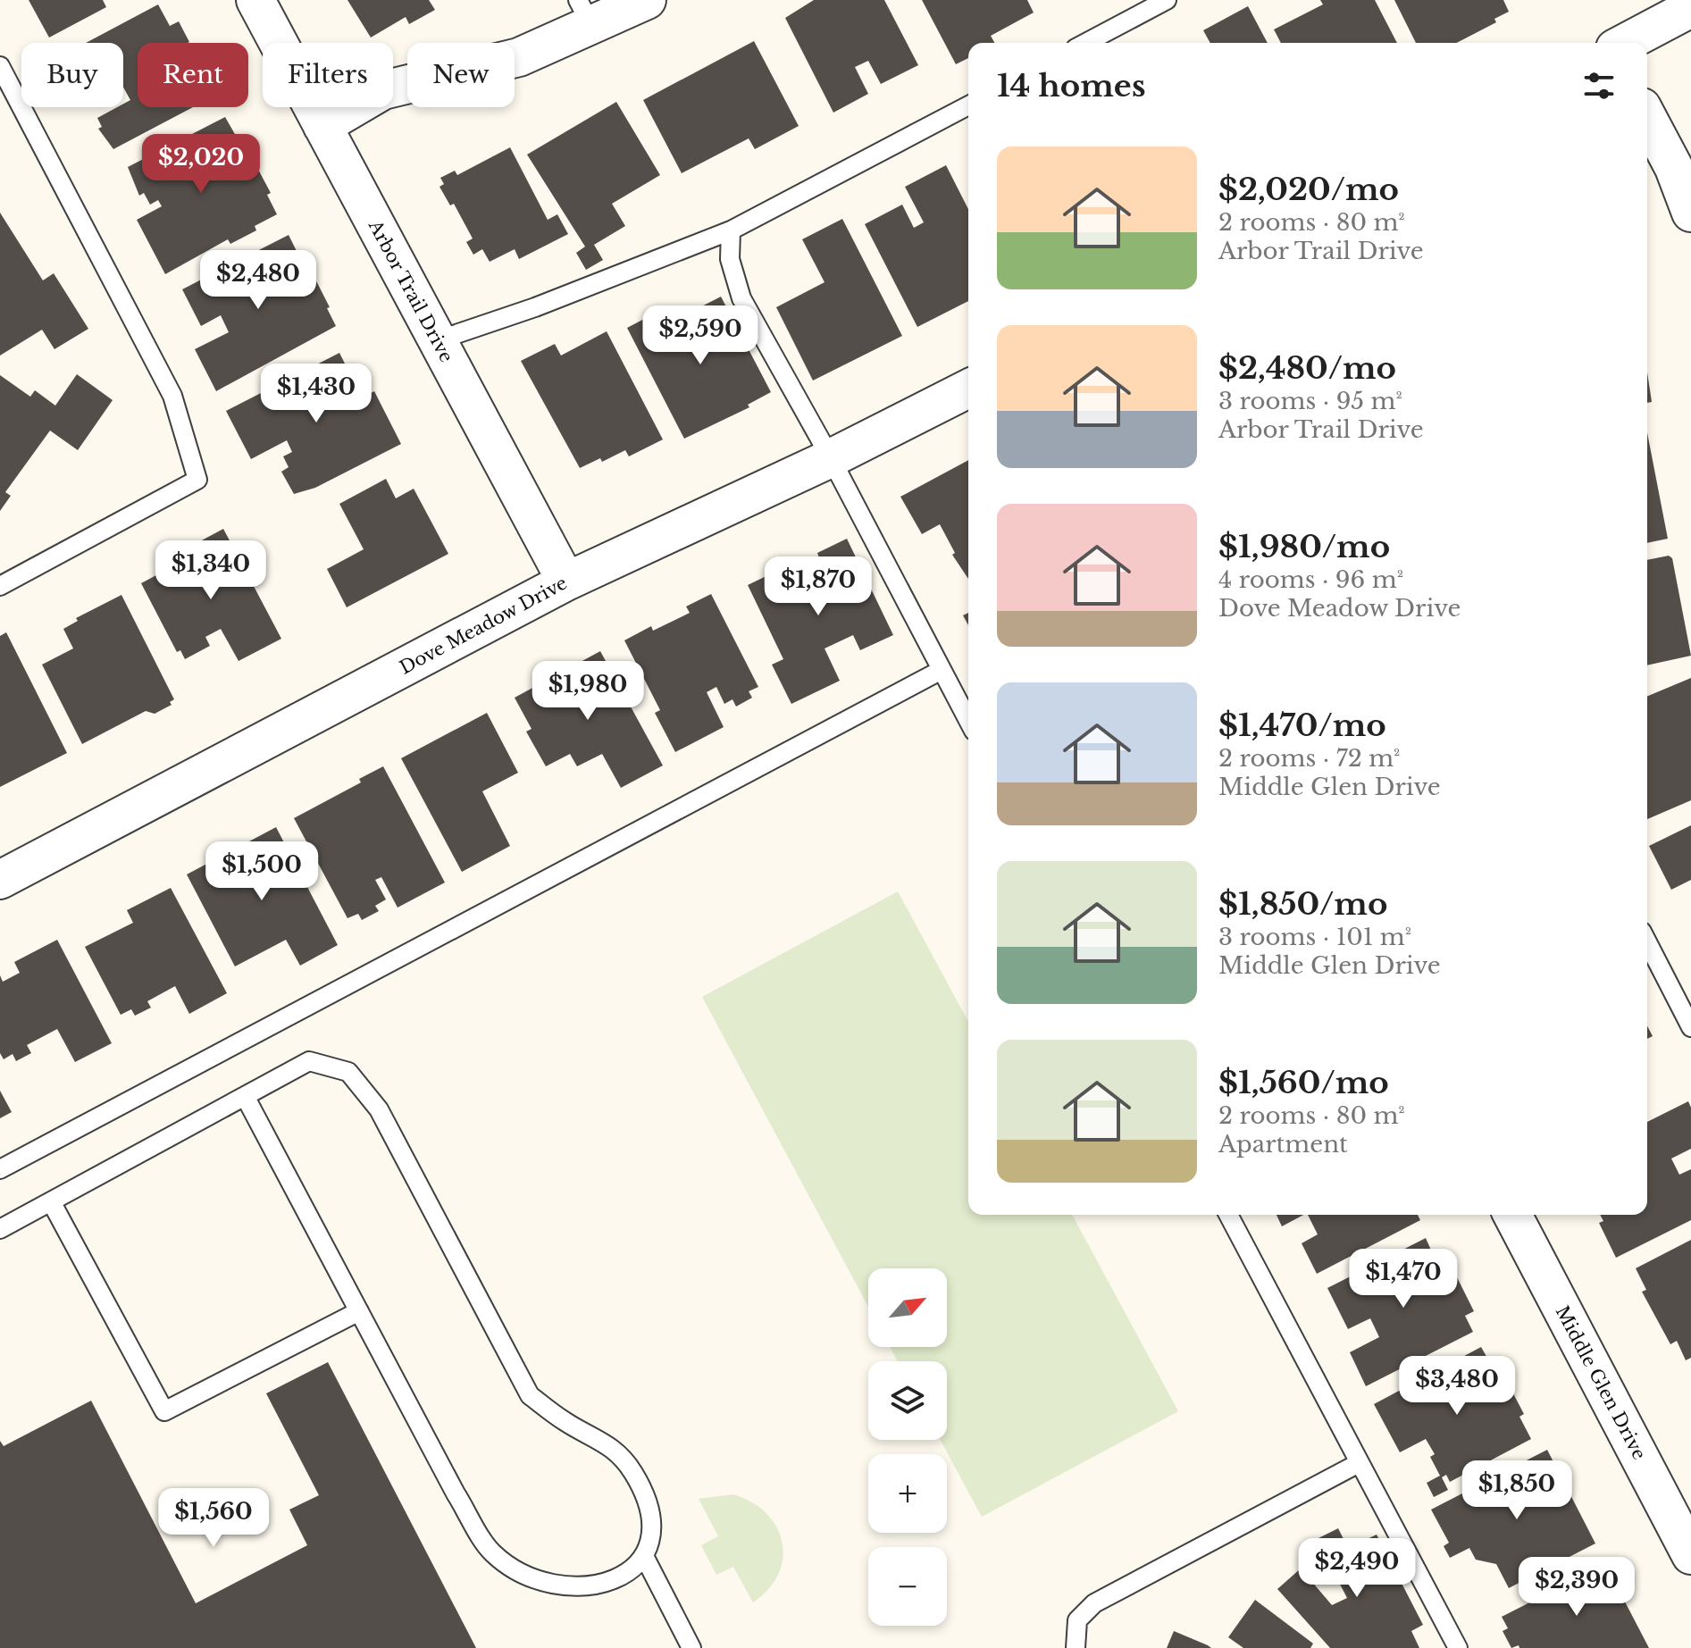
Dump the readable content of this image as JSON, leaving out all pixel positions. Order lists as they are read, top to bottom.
{
  "streets": {
    "street": ["Arbor Trail Drive", "Dove Meadow Drive", "Middle Glen Drive"]
  },
  "crossings": [
    ["Arbor Trail Drive", "Dove Meadow Drive"]
  ],
  "north": "top right",
  "page": {
    "chip": [
      "Buy",
      "Rent",
      "Filters",
      "New"
    ],
    "heading": "14 homes",
    "list": [
      {
        "name": "$2,020/mo",
        "note": "2 rooms · 80 m² · Arbor Trail Drive"
      },
      {
        "name": "$2,480/mo",
        "note": "3 rooms · 95 m² · Arbor Trail Drive"
      },
      {
        "name": "$1,980/mo",
        "note": "4 rooms · 96 m² · Dove Meadow Drive"
      },
      {
        "name": "$1,470/mo",
        "note": "2 rooms · 72 m² · Middle Glen Drive"
      },
      {
        "name": "$1,850/mo",
        "note": "3 rooms · 101 m² · Middle Glen Drive"
      },
      {
        "name": "$1,560/mo",
        "note": "2 rooms · 80 m² · Apartment"
      }
    ],
    "price": [
      "$2,020",
      "$2,480",
      "$2,590",
      "$1,430",
      "$1,340",
      "$1,870",
      "$1,980",
      "$1,500",
      "$1,470",
      "$3,480",
      "$1,850",
      "$1,560",
      "$2,490",
      "$2,390"
    ],
    "map_buttons": ["+", "−"]
  }
}
